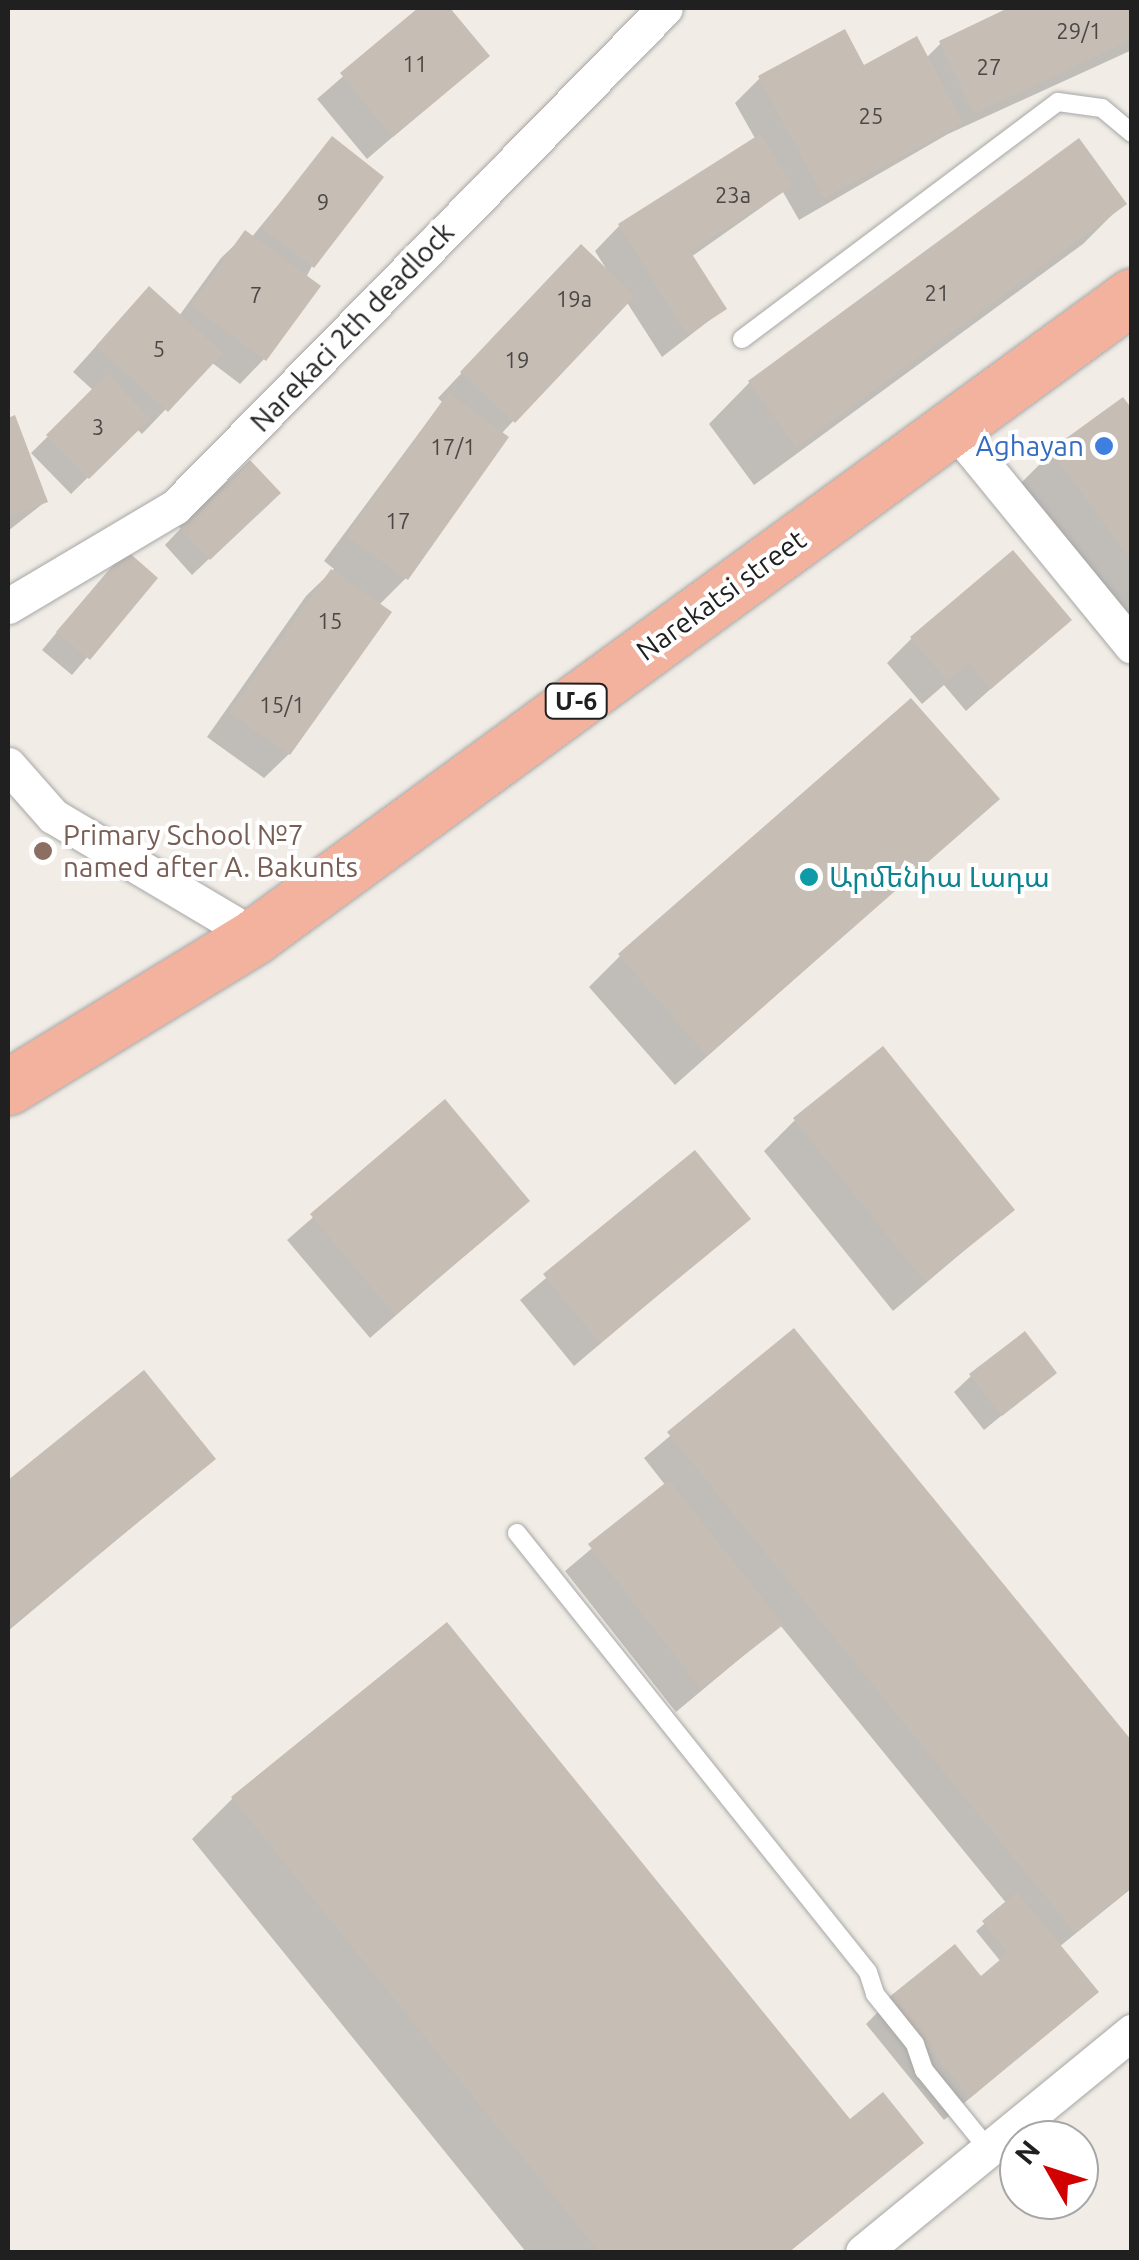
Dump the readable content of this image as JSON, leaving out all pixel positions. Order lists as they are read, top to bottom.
{
  "streets": {
    "highway": ["Narekatsi street", "Մ-6"],
    "street": ["Narekaci 2th deadlock"]
  },
  "places": ["Aghayan", "Primary School №7 named after A. Bakunts", "Արմենիա Լադա"],
  "house_numbers": [
    "29/1",
    "11",
    "27",
    "25",
    "23a",
    "9",
    "21",
    "7",
    "19a",
    "5",
    "19",
    "3",
    "17/1",
    "17",
    "15",
    "15/1"
  ],
  "north": "top left"
}
